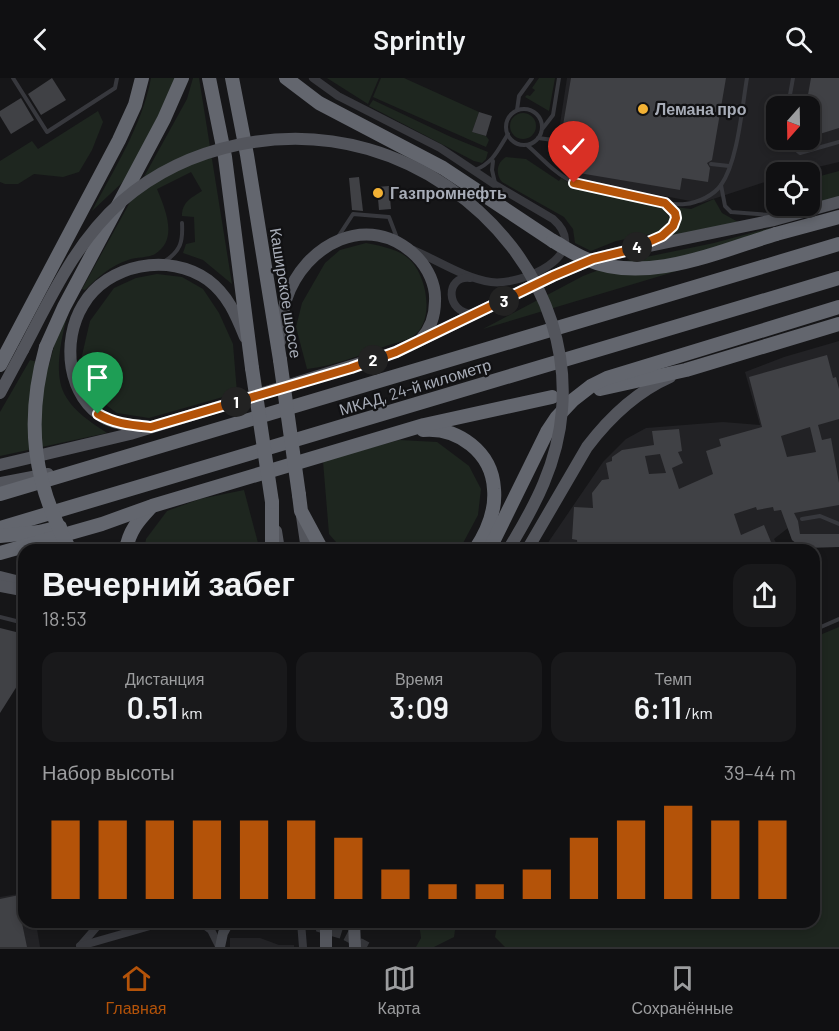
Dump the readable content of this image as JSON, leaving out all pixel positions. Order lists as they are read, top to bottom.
{
  "streets": {
    "highway": ["Каширское шоссе", "МКАД, 24-й километр"]
  },
  "places": ["Лемана про", "Газпромнефть"],
  "north": "bottom",
  "page": {
    "header": "Sprintly",
    "pins": [
      "4",
      "3",
      "2",
      "1"
    ],
    "heading": ["Вечерний забег", "18:53"],
    "stats": [
      ["Дистанция", "0.51 km"],
      ["Время", "3:09"],
      ["Темп", "6:11 /km"]
    ],
    "chart": ["Набор высоты", "39–44 m"],
    "tabs": ["Главная", "Карта", "Сохранённые"]
  }
}
